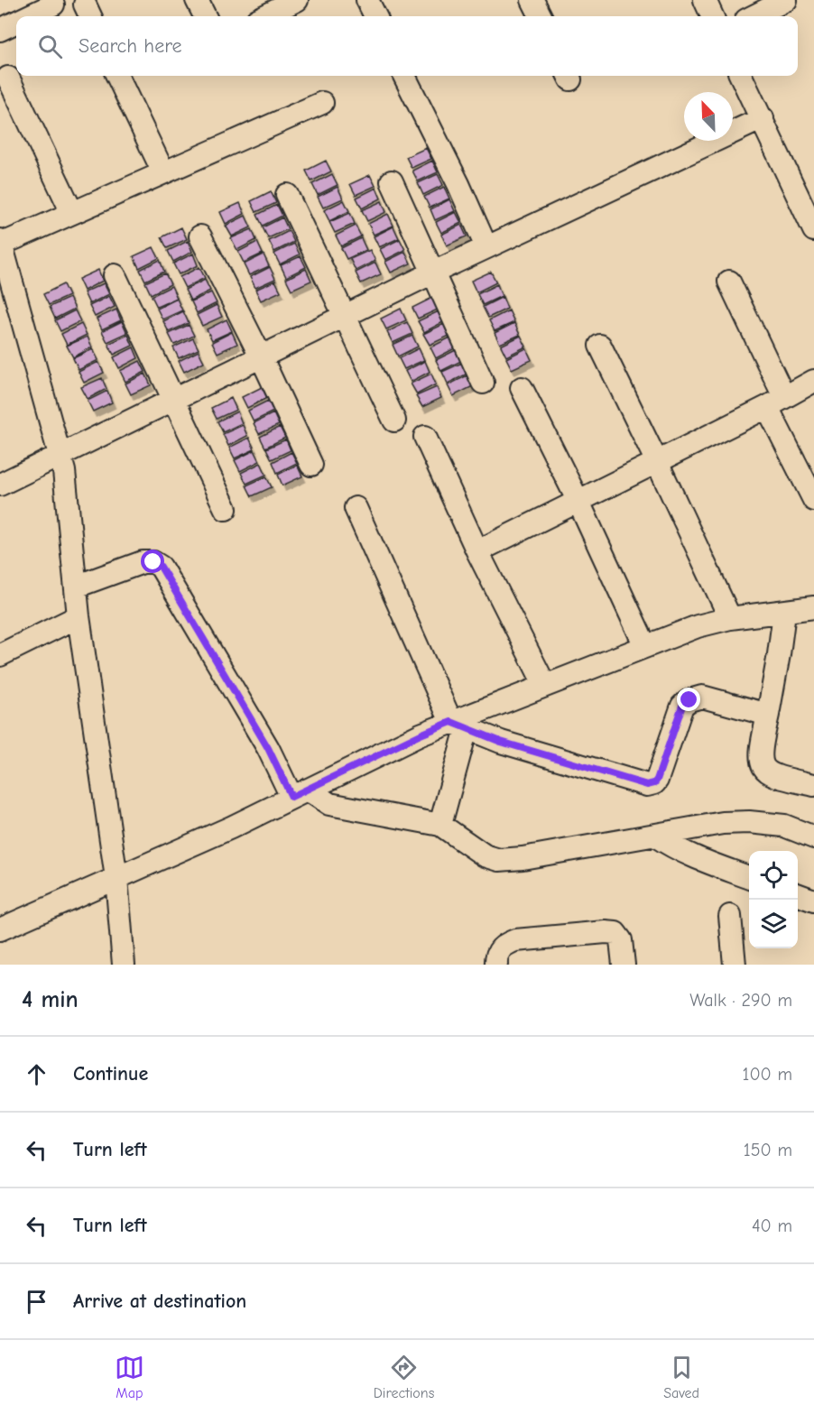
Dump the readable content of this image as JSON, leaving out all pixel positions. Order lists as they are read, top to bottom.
{
  "north": "top left",
  "page": {
    "search": "Search here",
    "heading": ["4 min", "Walk · 290 m"],
    "list": [
      ["Continue", "100 m"],
      ["Turn left", "150 m"],
      ["Turn left", "40 m"],
      "Arrive at destination"
    ],
    "nav": ["Map", "Directions", "Saved"]
  }
}
